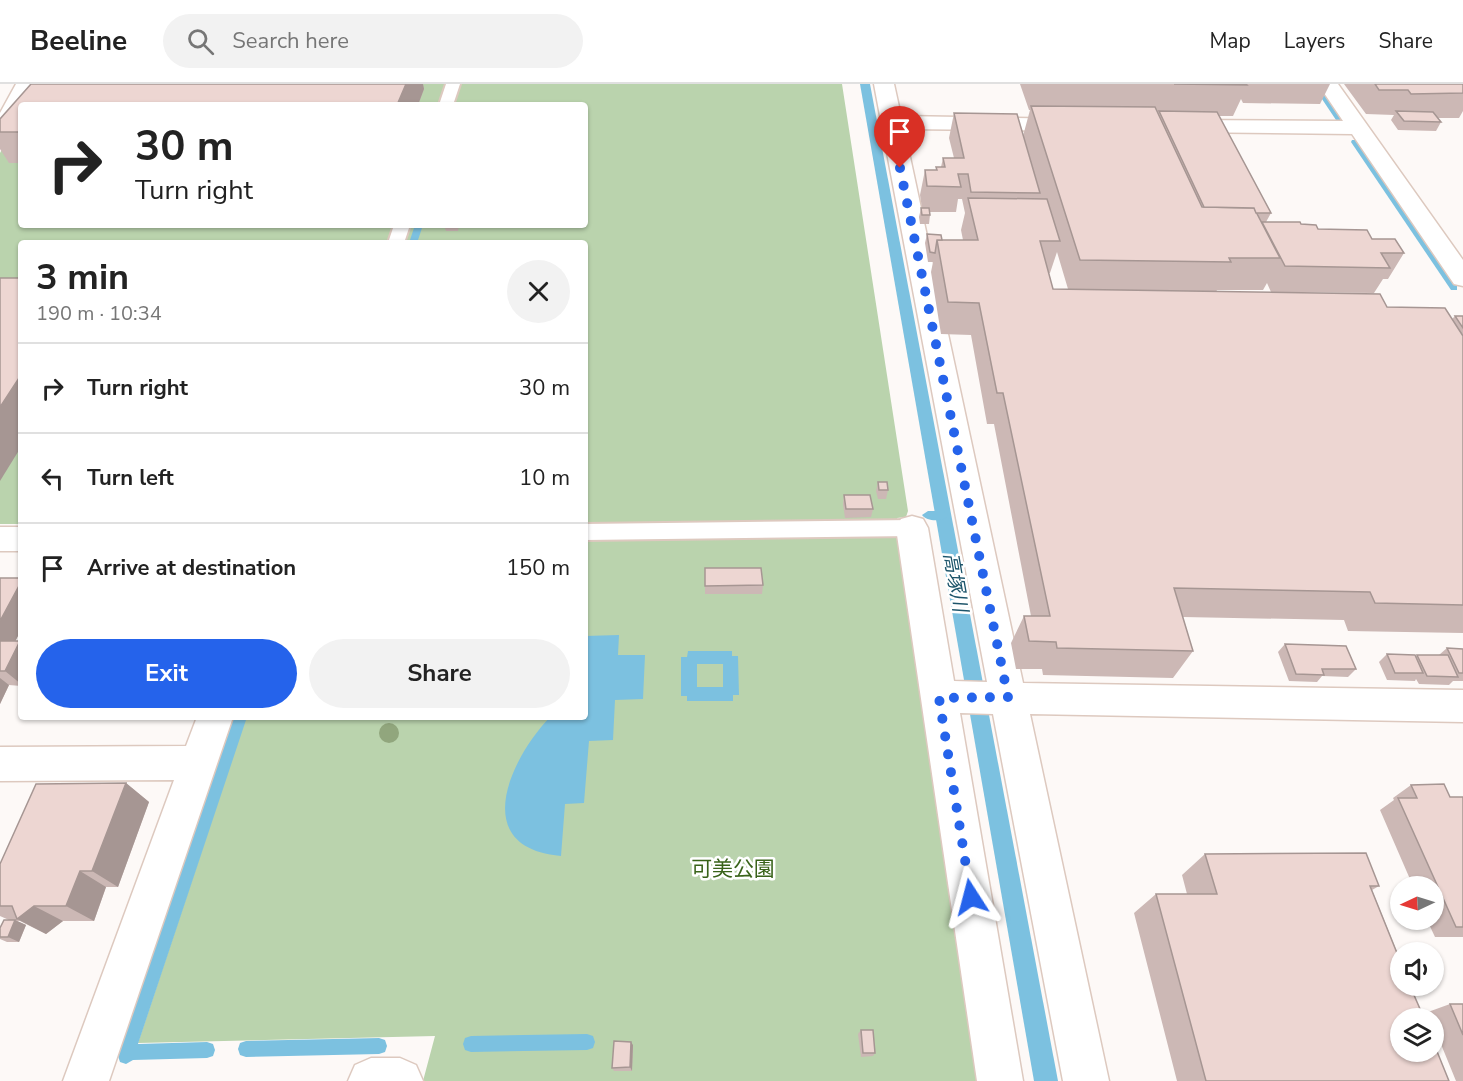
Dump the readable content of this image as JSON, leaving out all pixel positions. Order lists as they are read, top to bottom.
{
  "water": ["高塚川"],
  "parks": ["可美公園"],
  "north": "left",
  "page": {
    "header": "Beeline",
    "search": "Search here",
    "nav": ["Map", "Layers", "Share"],
    "turn": ["30 m", "Turn right"],
    "heading": ["3 min", "190 m · 10:34"],
    "list": [
      {
        "name": "Turn right",
        "value": "30 m"
      },
      {
        "name": "Turn left",
        "value": "10 m"
      },
      {
        "name": "Arrive at destination",
        "value": "150 m"
      }
    ],
    "buttons": ["Exit", "Share"]
  }
}
